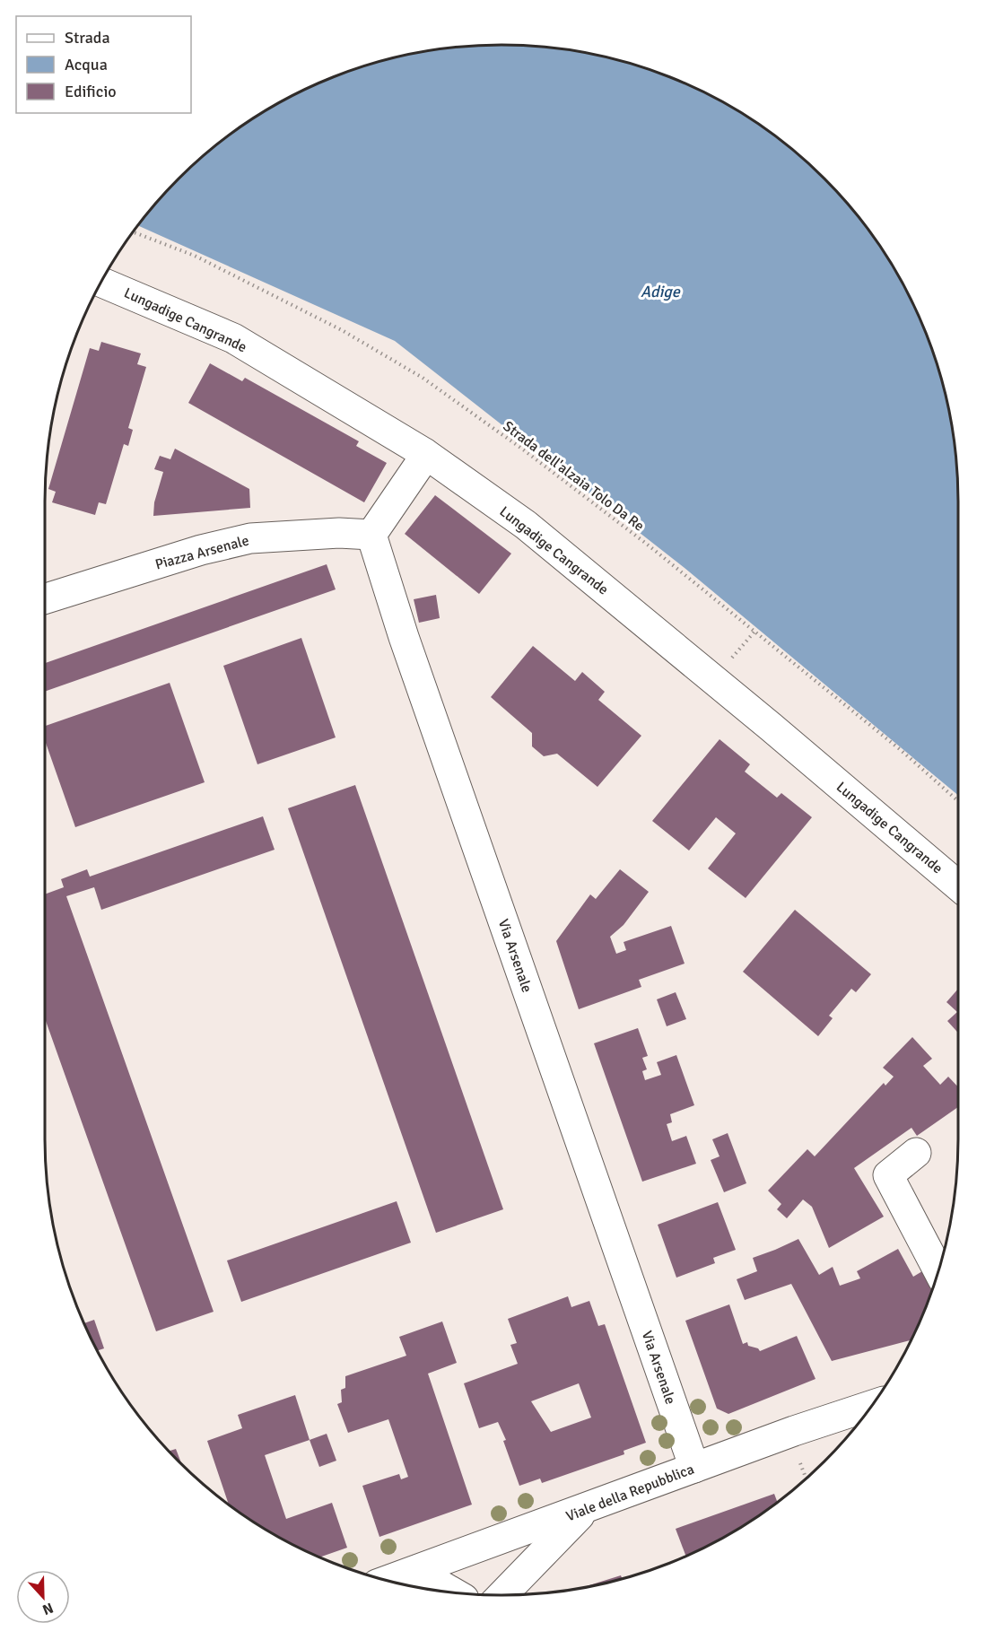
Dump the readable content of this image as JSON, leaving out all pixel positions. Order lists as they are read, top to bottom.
{
  "streets": {
    "street": [
      "Lungadige Cangrande",
      "Piazza Arsenale",
      "Via Arsenale",
      "Viale della Repubblica"
    ],
    "path": ["Strada dell'alzaia Tolo Da Re"]
  },
  "crossings": [
    ["Piazza Arsenale", "Via Arsenale"],
    ["Via Arsenale", "Viale della Repubblica"]
  ],
  "water": ["Adige"],
  "legend": ["Strada", "Acqua", "Edificio"],
  "north": "bottom"
}
